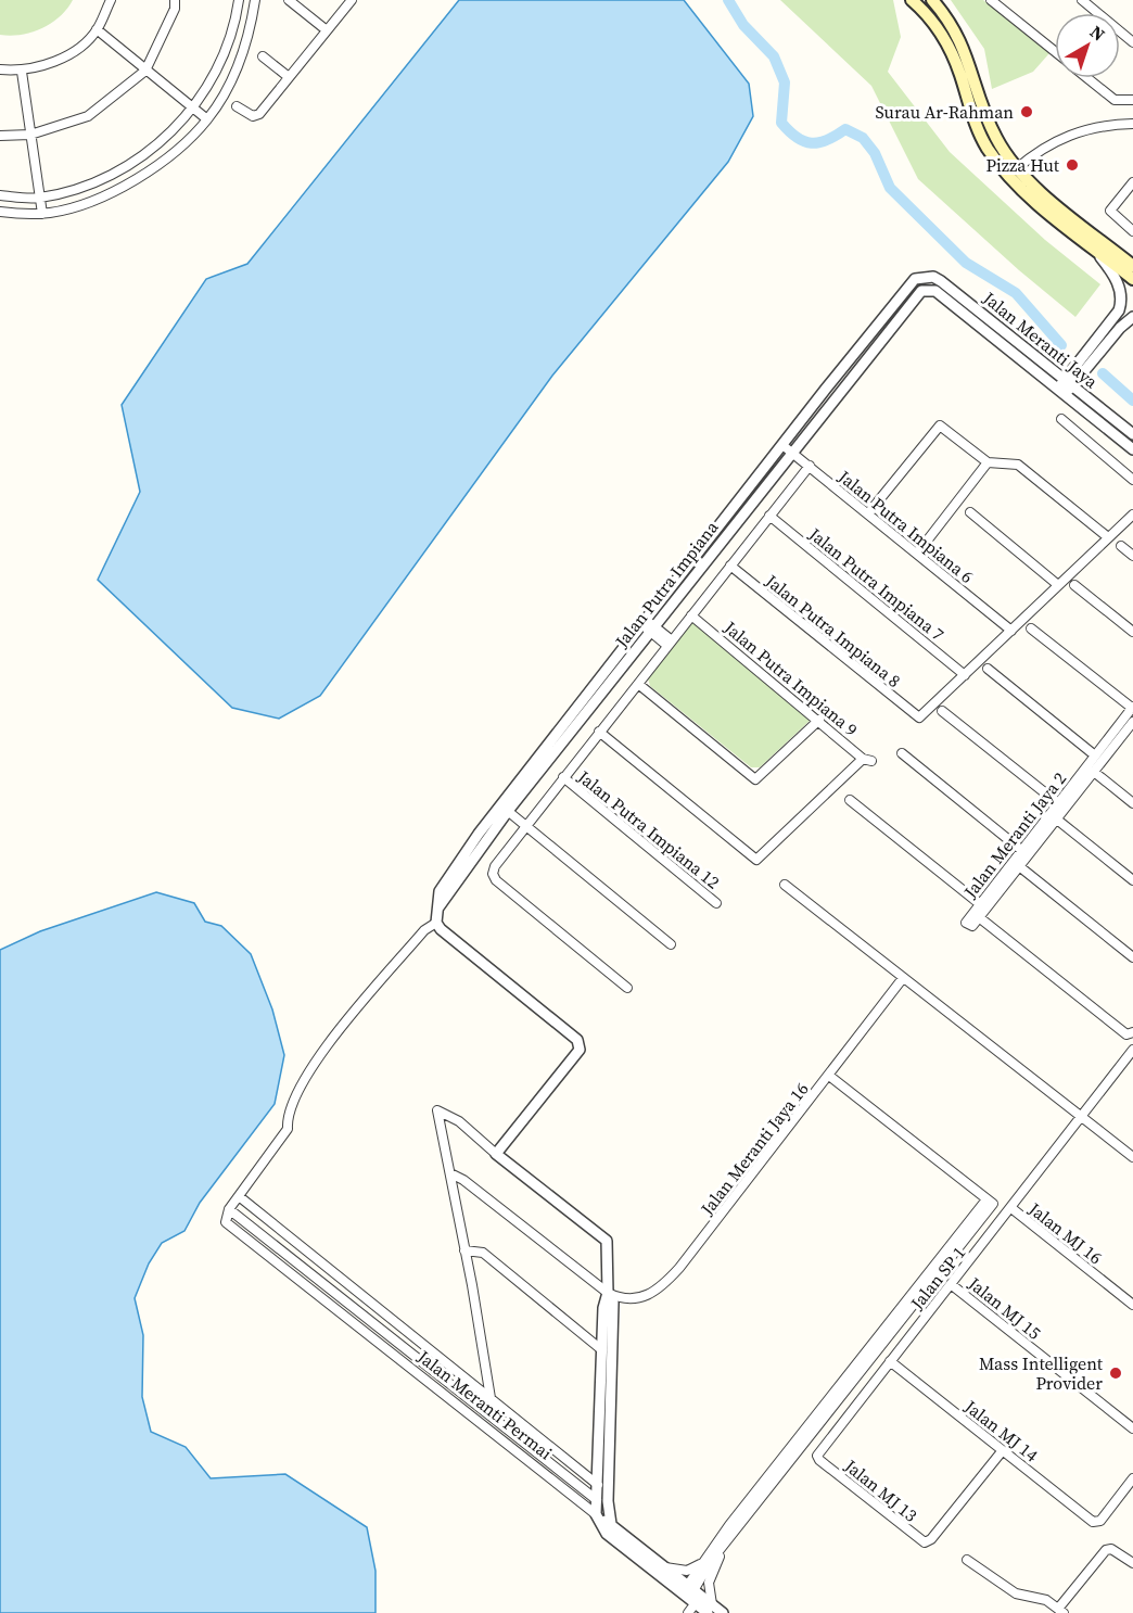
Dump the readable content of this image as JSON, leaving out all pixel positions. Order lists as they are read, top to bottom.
{
  "streets": {
    "street": [
      "Jalan Meranti Jaya",
      "Jalan Putra Impiana 6",
      "Jalan Putra Impiana",
      "Jalan Putra Impiana 7",
      "Jalan Putra Impiana 8",
      "Jalan Putra Impiana 9",
      "Jalan Putra Impiana 12",
      "Jalan Meranti Jaya 2",
      "Jalan Meranti Jaya 16",
      "Jalan MJ 16",
      "Jalan SP 1",
      "Jalan MJ 15",
      "Jalan Meranti Permai",
      "Jalan MJ 14",
      "Jalan MJ 13"
    ]
  },
  "crossings": [
    ["Jalan Meranti Jaya", "Jalan Putra Impiana"],
    ["Jalan Putra Impiana 6", "Jalan Putra Impiana"],
    ["Jalan Putra Impiana 7", "Jalan Putra Impiana 8"],
    ["Jalan MJ 16", "Jalan SP 1"],
    ["Jalan SP 1", "Jalan MJ 15"],
    ["Jalan SP 1", "Jalan MJ 14"],
    ["Jalan SP 1", "Jalan MJ 13"],
    ["Jalan MJ 14", "Jalan MJ 13"]
  ],
  "places": ["Surau Ar-Rahman", "Pizza Hut", "Mass Intelligent Provider"],
  "north": "top right"
}
